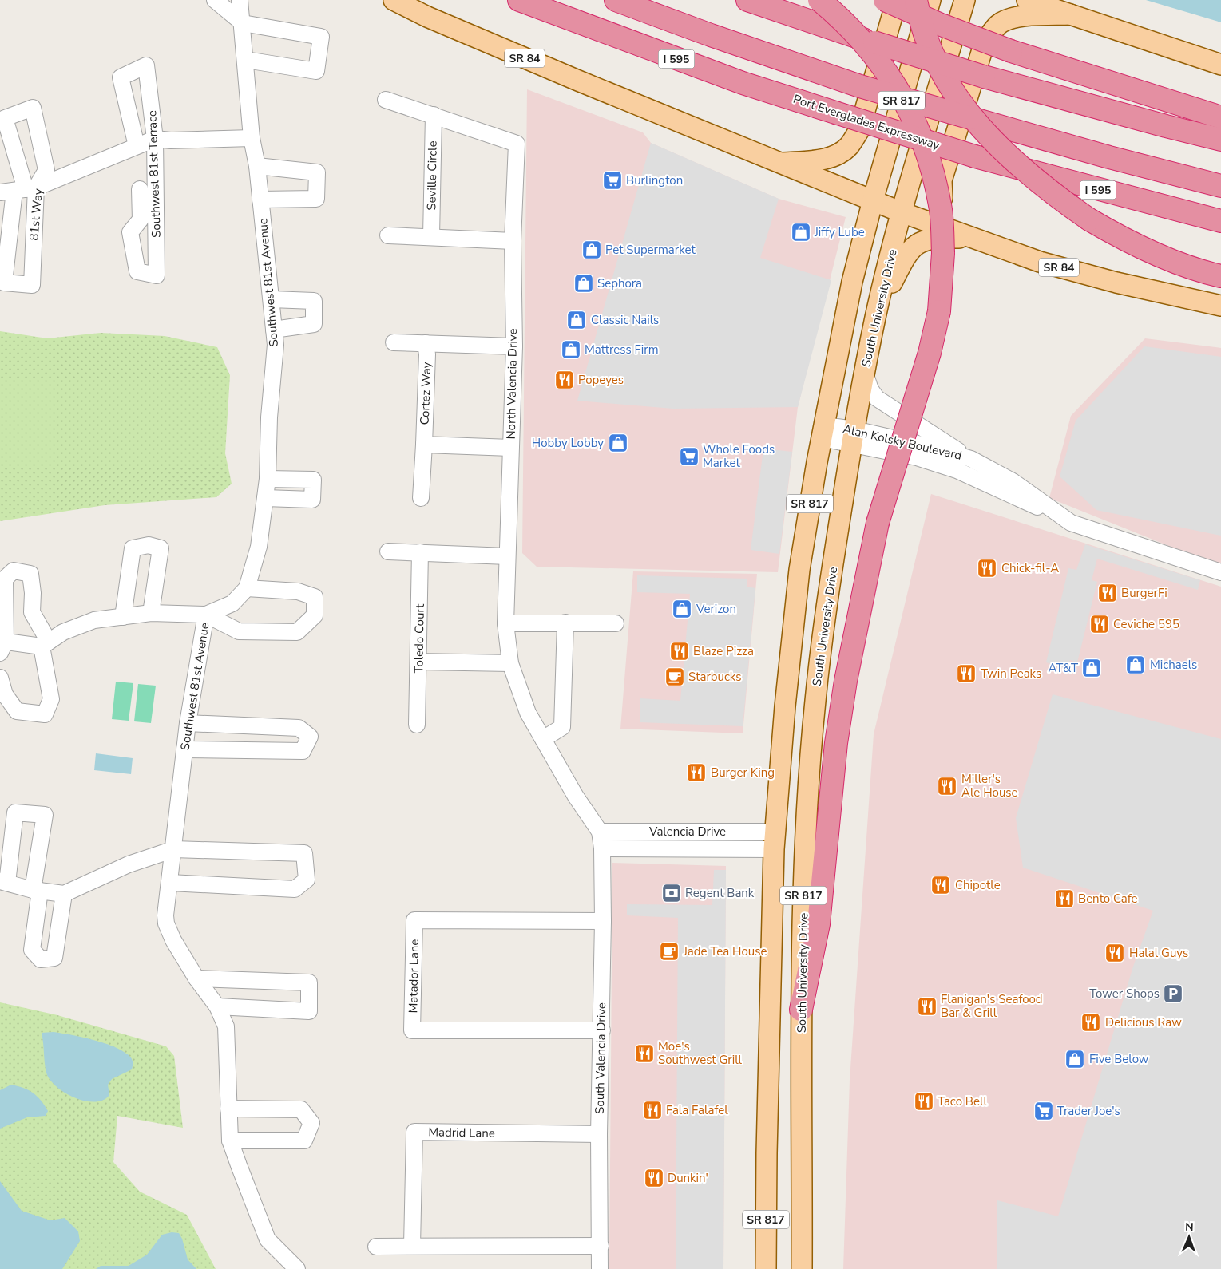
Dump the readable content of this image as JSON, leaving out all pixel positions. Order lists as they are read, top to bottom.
{
  "streets": {
    "highway": ["I 595", "Port Everglades Expressway"],
    "main road": ["SR 84", "SR 817", "South University Drive"],
    "street": [
      "Southwest 81st Terrace",
      "Seville Circle",
      "81st Way",
      "Southwest 81st Avenue",
      "North Valencia Drive",
      "Cortez Way",
      "Alan Kolsky Boulevard",
      "Toledo Court",
      "Valencia Drive",
      "Matador Lane",
      "South Valencia Drive",
      "Madrid Lane"
    ]
  },
  "crossings": [
    ["SR 84", "SR 817"],
    ["SR 84", "South University Drive"],
    ["SR 817", "Alan Kolsky Boulevard"],
    ["SR 817", "Valencia Drive"],
    ["Seville Circle", "North Valencia Drive"],
    ["South University Drive", "Alan Kolsky Boulevard"],
    ["North Valencia Drive", "Valencia Drive"],
    ["North Valencia Drive", "South Valencia Drive"],
    ["Valencia Drive", "South Valencia Drive"],
    ["Matador Lane", "South Valencia Drive"],
    ["South Valencia Drive", "Madrid Lane"]
  ],
  "places": {
    "supermarket": ["Burlington", "Whole Foods Market", "Trader Joe's"],
    "shop": [
      "Jiffy Lube",
      "Pet Supermarket",
      "Sephora",
      "Classic Nails",
      "Mattress Firm",
      "Hobby Lobby",
      "Verizon",
      "Michaels",
      "AT&T",
      "Five Below"
    ],
    "restaurant": [
      "Popeyes",
      "Chick-fil-A",
      "BurgerFi",
      "Ceviche 595",
      "Blaze Pizza",
      "Twin Peaks",
      "Burger King",
      "Miller's Ale House",
      "Chipotle",
      "Bento Cafe",
      "Halal Guys",
      "Flanigan's Seafood Bar & Grill",
      "Delicious Raw",
      "Moe's Southwest Grill",
      "Taco Bell",
      "Fala Falafel",
      "Dunkin'"
    ],
    "cafe": ["Starbucks", "Jade Tea House"],
    "bank": ["Regent Bank"],
    "parking": ["Tower Shops"]
  },
  "north": "top"
}
